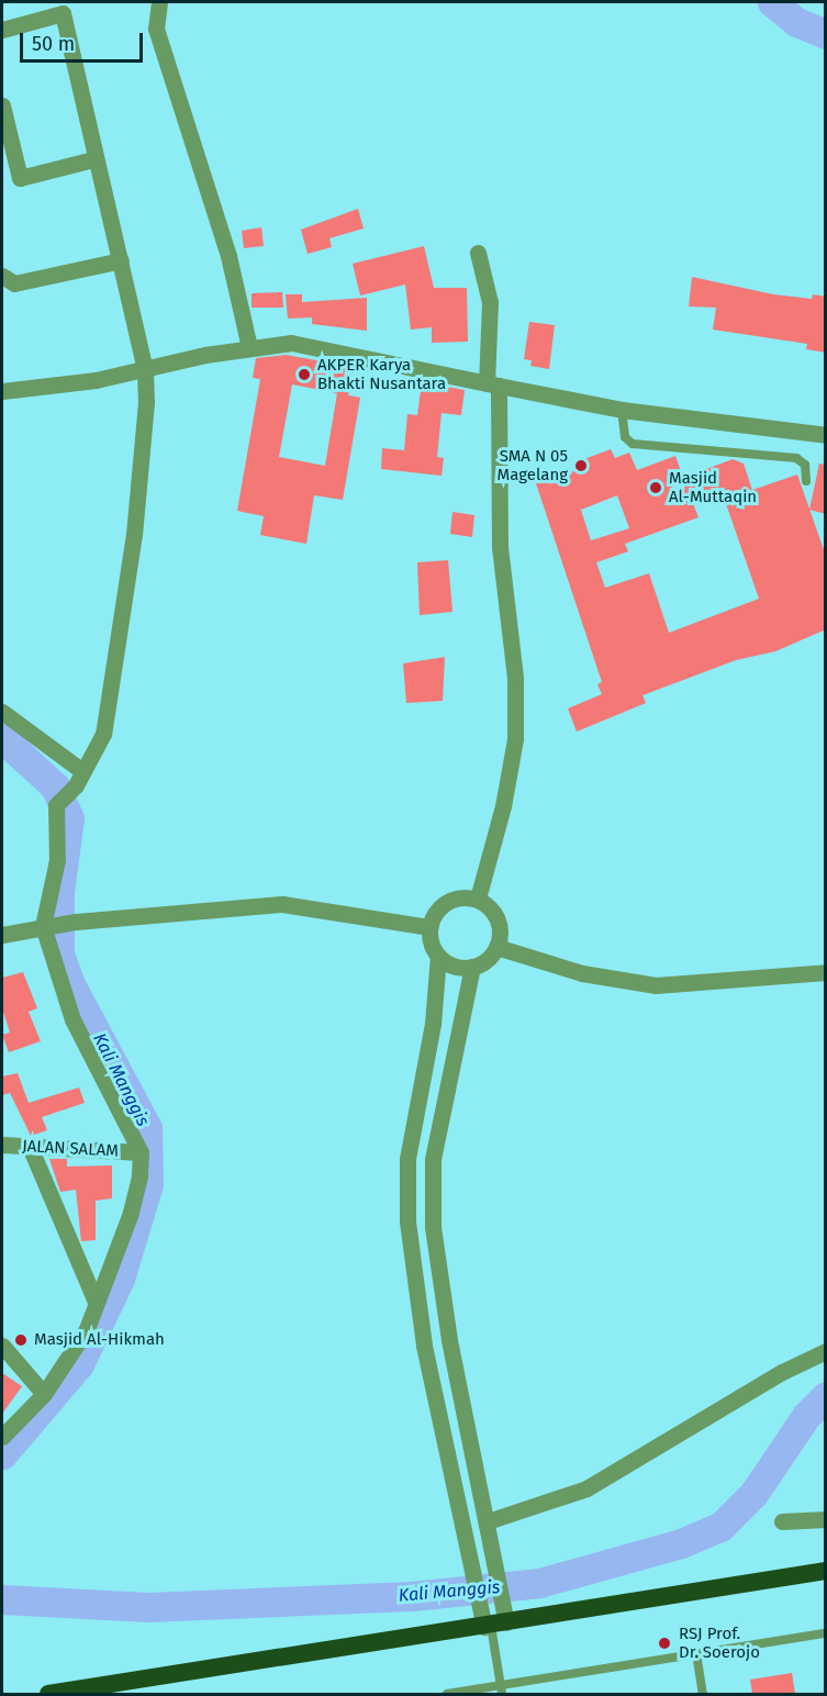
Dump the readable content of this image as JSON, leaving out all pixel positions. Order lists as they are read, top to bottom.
{
  "streets": {
    "street": ["JALAN SALAM"]
  },
  "water": ["Kali Manggis"],
  "places": [
    "AKPER Karya Bhakti Nusantara",
    "SMA N 05 Magelang",
    "Masjid Al-Muttaqin",
    "Masjid Al-Hikmah",
    "RSJ Prof. Dr. Soerojo"
  ],
  "scale_bar": "50 m"
}
